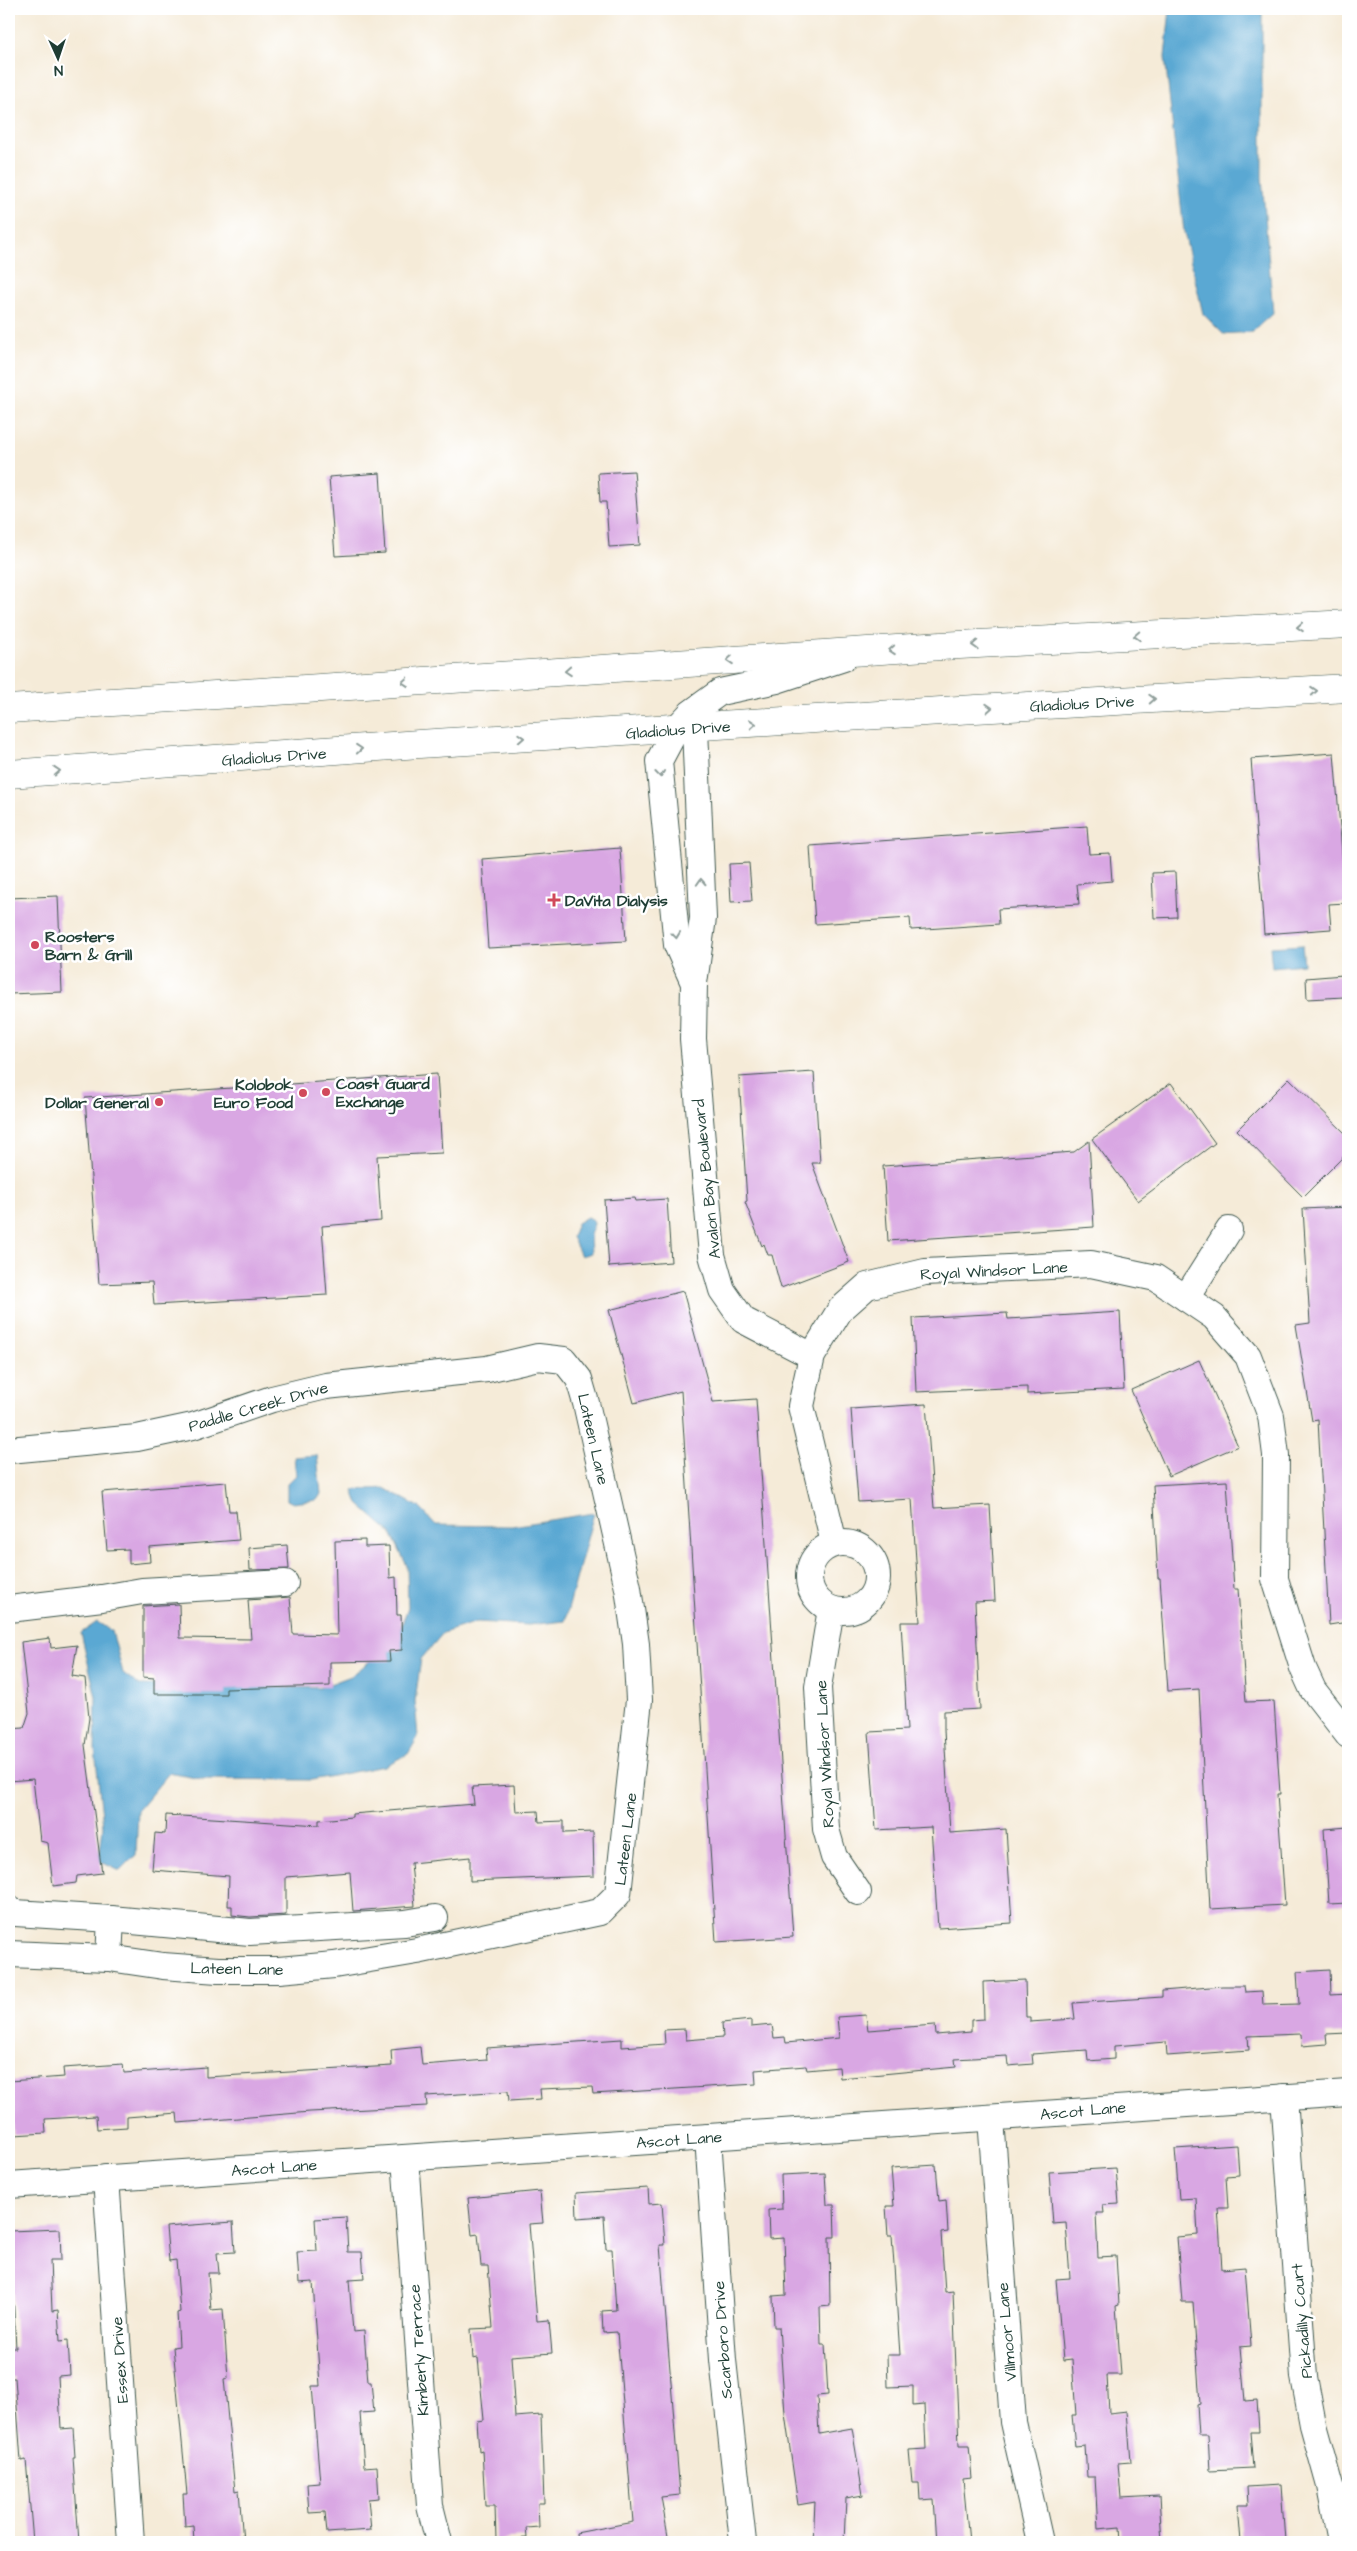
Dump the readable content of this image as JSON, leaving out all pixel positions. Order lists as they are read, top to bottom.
{
  "streets": {
    "main road": ["Gladiolus Drive"],
    "street": [
      "Avalon Bay Boulevard",
      "Royal Windsor Lane",
      "Paddle Creek Drive",
      "Lateen Lane",
      "Ascot Lane",
      "Pickadilly Court",
      "Villmoor Lane",
      "Scarboro Drive",
      "Kimberly Terrace",
      "Essex Drive"
    ]
  },
  "crossings": [
    ["Gladiolus Drive", "Avalon Bay Boulevard"],
    ["Avalon Bay Boulevard", "Royal Windsor Lane"],
    ["Paddle Creek Drive", "Lateen Lane"],
    ["Ascot Lane", "Pickadilly Court"],
    ["Ascot Lane", "Villmoor Lane"],
    ["Ascot Lane", "Scarboro Drive"],
    ["Ascot Lane", "Kimberly Terrace"],
    ["Ascot Lane", "Essex Drive"]
  ],
  "places": {
    "health": ["DaVita Dialysis"],
    "other": [
      "Roosters Barn & Grill",
      "Coast Guard Exchange",
      "Kolobok Euro Food",
      "Dollar General"
    ]
  },
  "north": "bottom"
}
